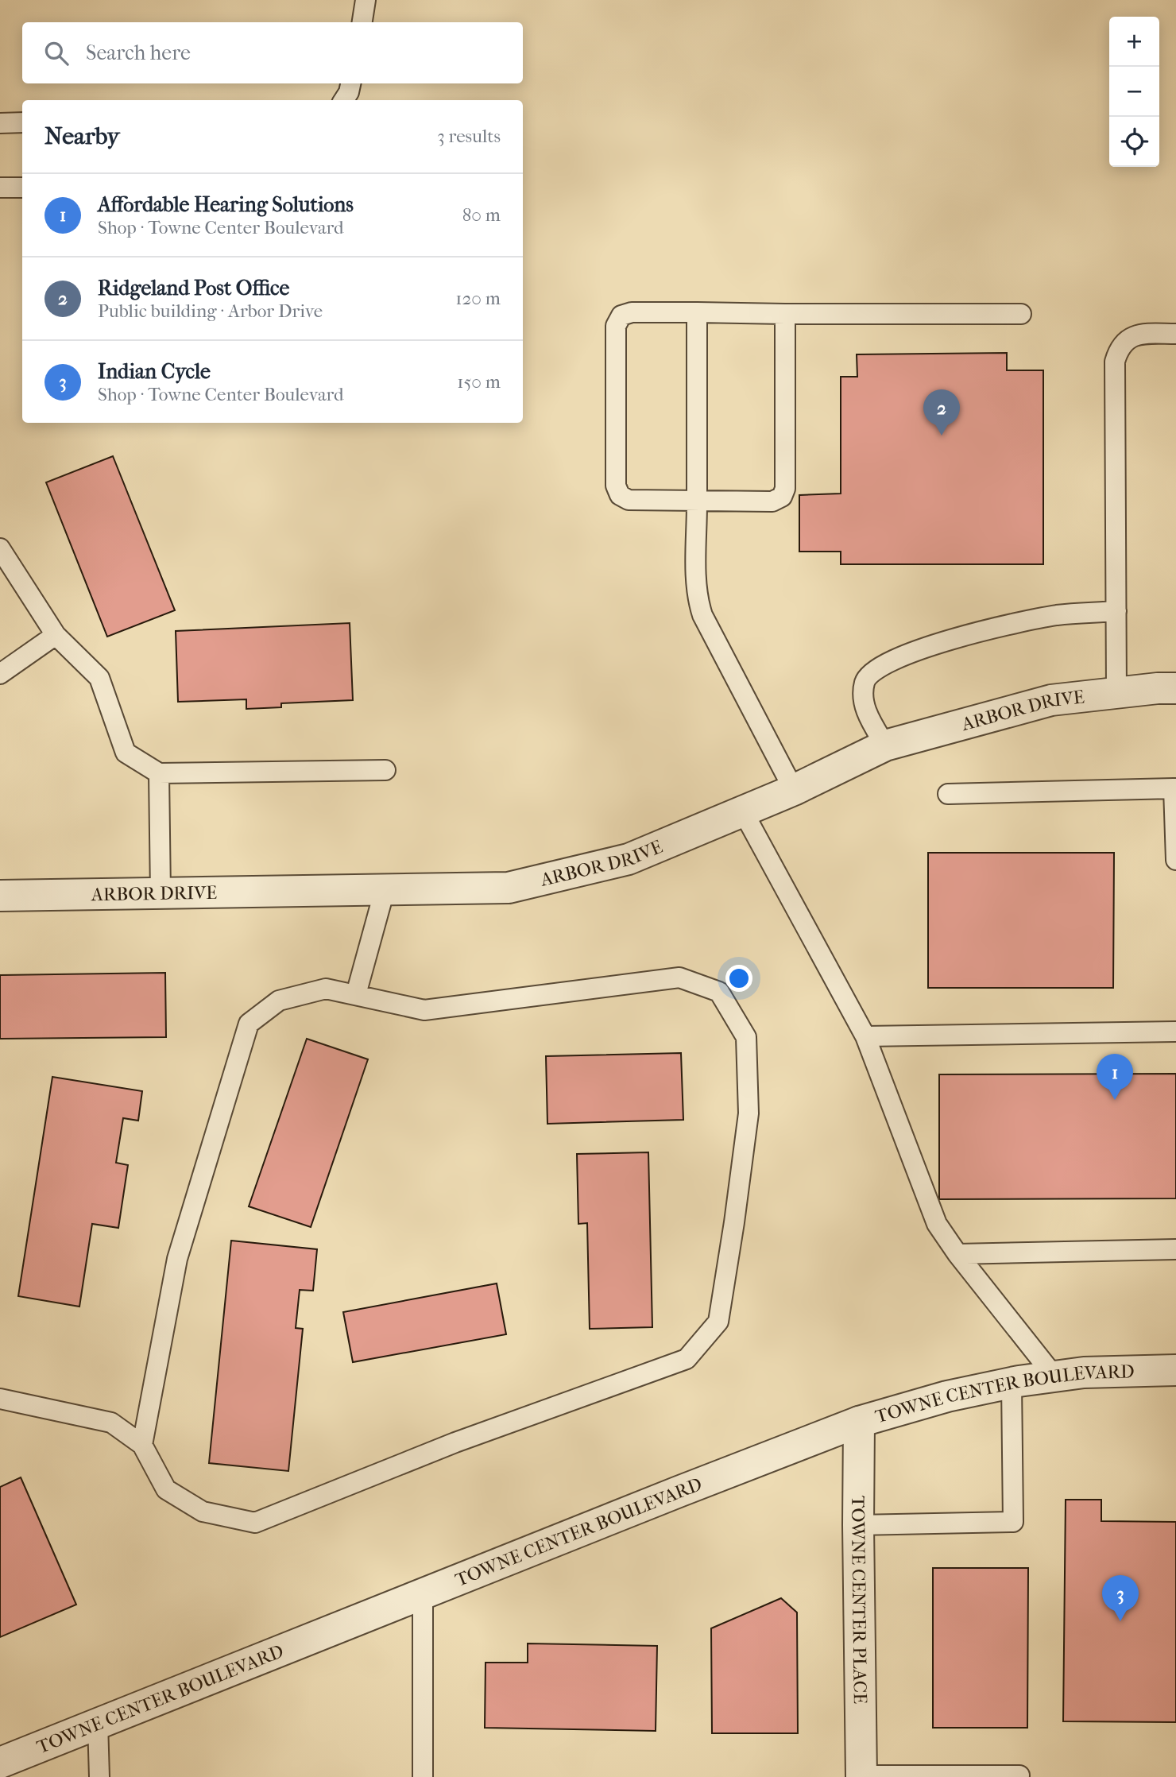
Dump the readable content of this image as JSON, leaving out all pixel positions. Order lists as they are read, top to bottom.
{
  "streets": {
    "street": ["ARBOR DRIVE", "TOWNE CENTER BOULEVARD", "TOWNE CENTER PLACE"]
  },
  "crossings": [
    ["TOWNE CENTER BOULEVARD", "TOWNE CENTER PLACE"]
  ],
  "page": {
    "map_buttons": ["+", "−"],
    "search": "Search here",
    "heading": ["Nearby", "3 results"],
    "list": [
      {
        "mark": "1",
        "name": "Affordable Hearing Solutions",
        "note": "Shop · Towne Center Boulevard",
        "value": "80 m"
      },
      {
        "mark": "2",
        "name": "Ridgeland Post Office",
        "note": "Public building · Arbor Drive",
        "value": "120 m"
      },
      {
        "mark": "3",
        "name": "Indian Cycle",
        "note": "Shop · Towne Center Boulevard",
        "value": "150 m"
      }
    ],
    "pins": ["2", "1", "3"]
  }
}
